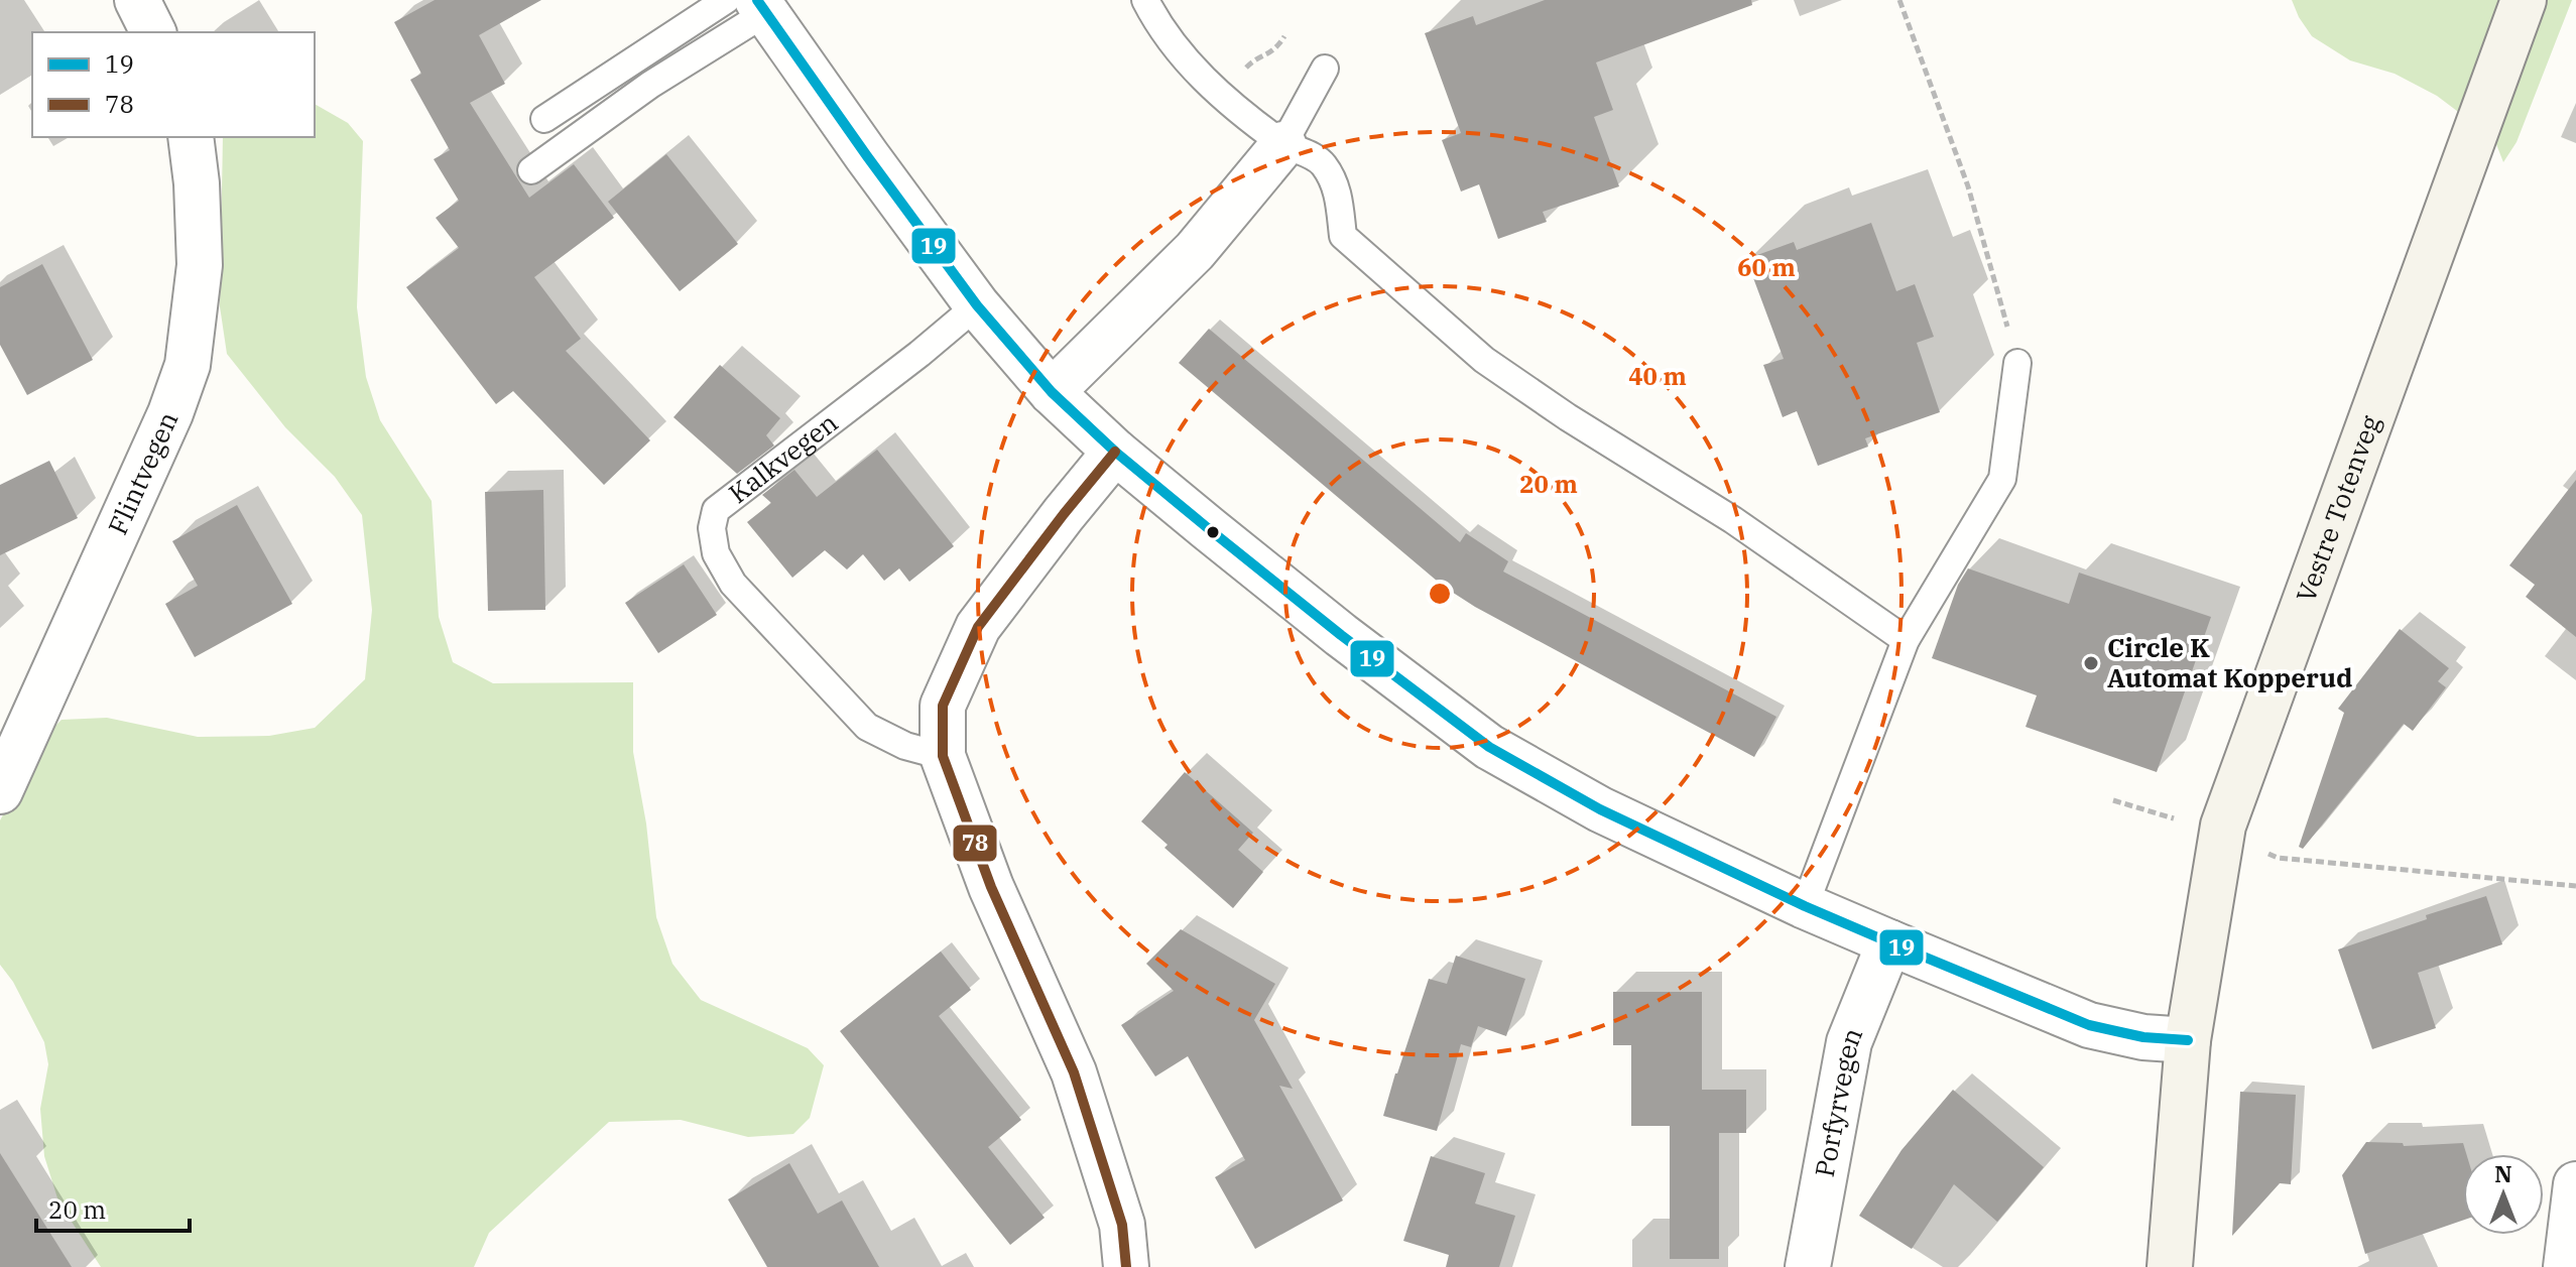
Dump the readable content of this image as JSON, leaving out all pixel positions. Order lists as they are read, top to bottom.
{
  "streets": {
    "main road": ["Vestre Totenveg"],
    "street": ["Flintvegen", "Porfyrvegen"],
    "lane": ["Kalkvegen"]
  },
  "places": ["Circle K Automat Kopperud"],
  "lines": ["transit line 19", "transit line 78"],
  "legend": ["19", "78"],
  "scale_bar": "20 m",
  "north": "top",
  "rings": ["60 m", "40 m", "20 m"]
}
